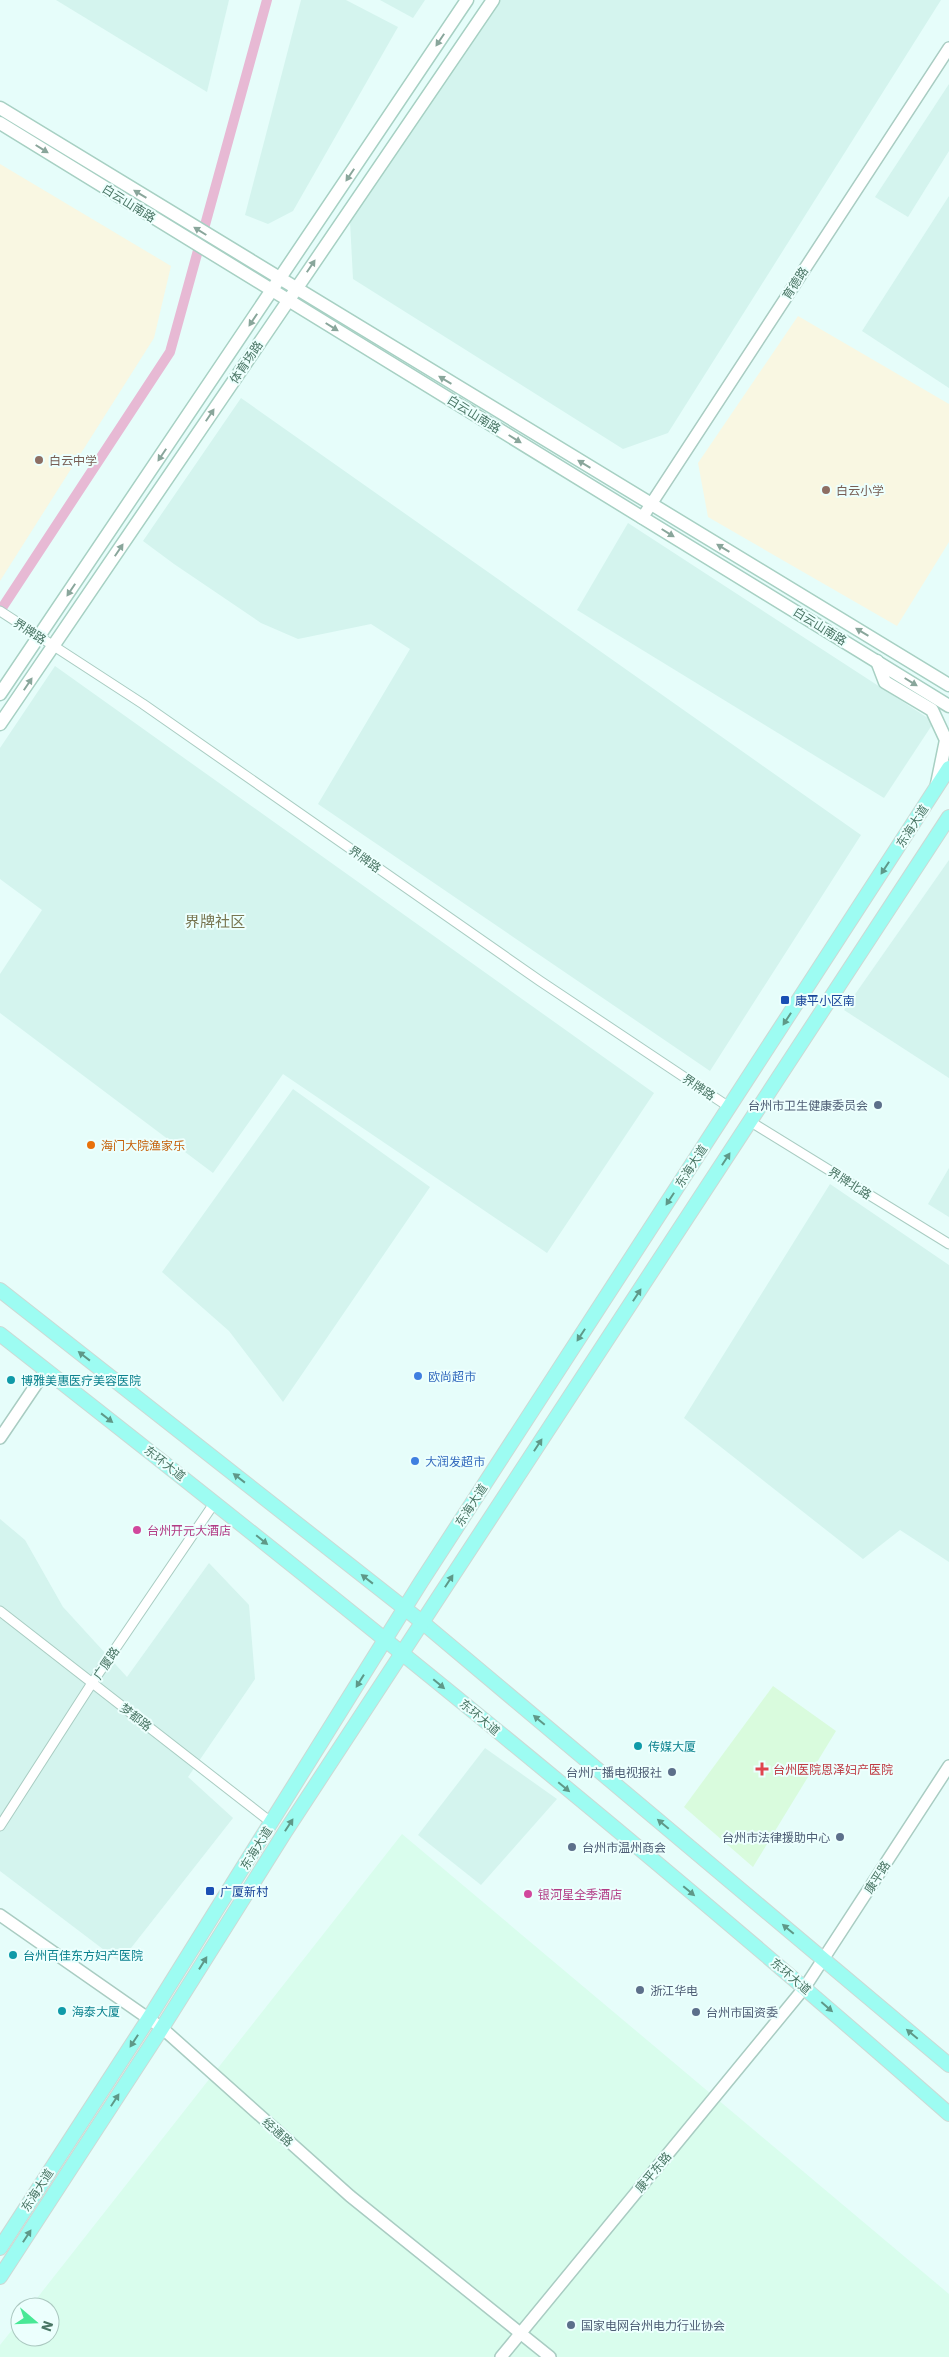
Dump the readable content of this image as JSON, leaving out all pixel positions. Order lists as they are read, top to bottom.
{
  "streets": {
    "main road": [
      "白云山南路",
      "体育场路",
      "东海大道",
      "东环大道"
    ],
    "street": [
      "育德路",
      "界牌路",
      "界牌北路",
      "广厦路",
      "梦都路",
      "康平路",
      "经通路",
      "康平东路"
    ]
  },
  "crossings": [
    ["白云山南路", "育德路"],
    ["白云山南路", "体育场路"],
    ["体育场路", "界牌路"],
    ["界牌路", "东海大道"],
    ["东海大道", "界牌北路"],
    ["东海大道", "东环大道"],
    ["东海大道", "梦都路"],
    ["东海大道", "经通路"],
    ["东环大道", "广厦路"],
    ["东环大道", "康平路"],
    ["东环大道", "康平东路"],
    ["广厦路", "梦都路"],
    ["康平路", "康平东路"],
    ["经通路", "康平东路"]
  ],
  "districts": ["界牌社区"],
  "places": {
    "other": [
      "白云中学",
      "白云小学",
      "台州市卫生健康委员会",
      "海门大院渔家乐",
      "欧尚超市",
      "博雅美惠医疗美容医院",
      "大润发超市",
      "台州开元大酒店",
      "传媒大厦",
      "台州广播电视报社",
      "台州市法律援助中心",
      "台州市温州商会",
      "银河星全季酒店",
      "台州百佳东方妇产医院",
      "浙江华电",
      "海泰大厦",
      "台州市国资委",
      "国家电网台州电力行业协会"
    ],
    "transit": ["康平小区南", "广厦新村"],
    "health": ["台州医院恩泽妇产医院"]
  },
  "north": "right"
}
